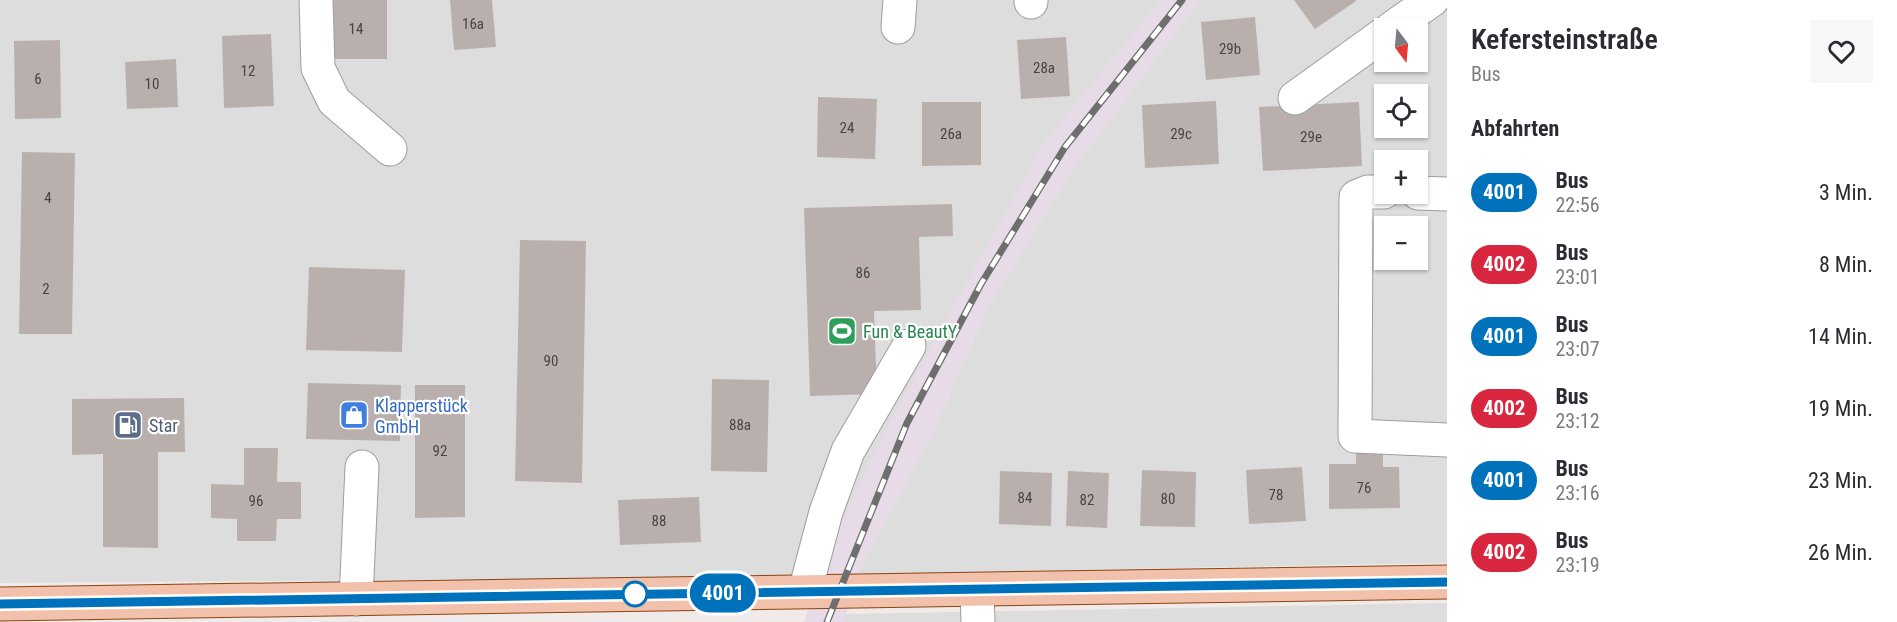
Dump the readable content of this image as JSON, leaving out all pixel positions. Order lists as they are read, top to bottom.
{
  "places": {
    "sports": ["Fun & BeautY"],
    "shop": ["Klapperstück GmbH"],
    "fuel station": ["Star"]
  },
  "lines": ["bus line 4001"],
  "house_numbers": [
    "16a",
    "14",
    "29b",
    "28a",
    "12",
    "6",
    "10",
    "24",
    "26a",
    "29c",
    "29e",
    "4",
    "86",
    "2",
    "90",
    "88a",
    "92",
    "76",
    "78",
    "84",
    "80",
    "82",
    "96",
    "88"
  ],
  "north": "bottom",
  "page": {
    "on_map": "4001",
    "heading": [
      ["Kefersteinstraße", "Bus"],
      "Abfahrten"
    ],
    "map_buttons": ["+", "−"],
    "list": [
      {
        "mark": "4001",
        "name": "Bus",
        "note": "22:56",
        "value": "3 Min."
      },
      {
        "mark": "4002",
        "name": "Bus",
        "note": "23:01",
        "value": "8 Min."
      },
      {
        "mark": "4001",
        "name": "Bus",
        "note": "23:07",
        "value": "14 Min."
      },
      {
        "mark": "4002",
        "name": "Bus",
        "note": "23:12",
        "value": "19 Min."
      },
      {
        "mark": "4001",
        "name": "Bus",
        "note": "23:16",
        "value": "23 Min."
      },
      {
        "mark": "4002",
        "name": "Bus",
        "note": "23:19",
        "value": "26 Min."
      }
    ]
  }
}
